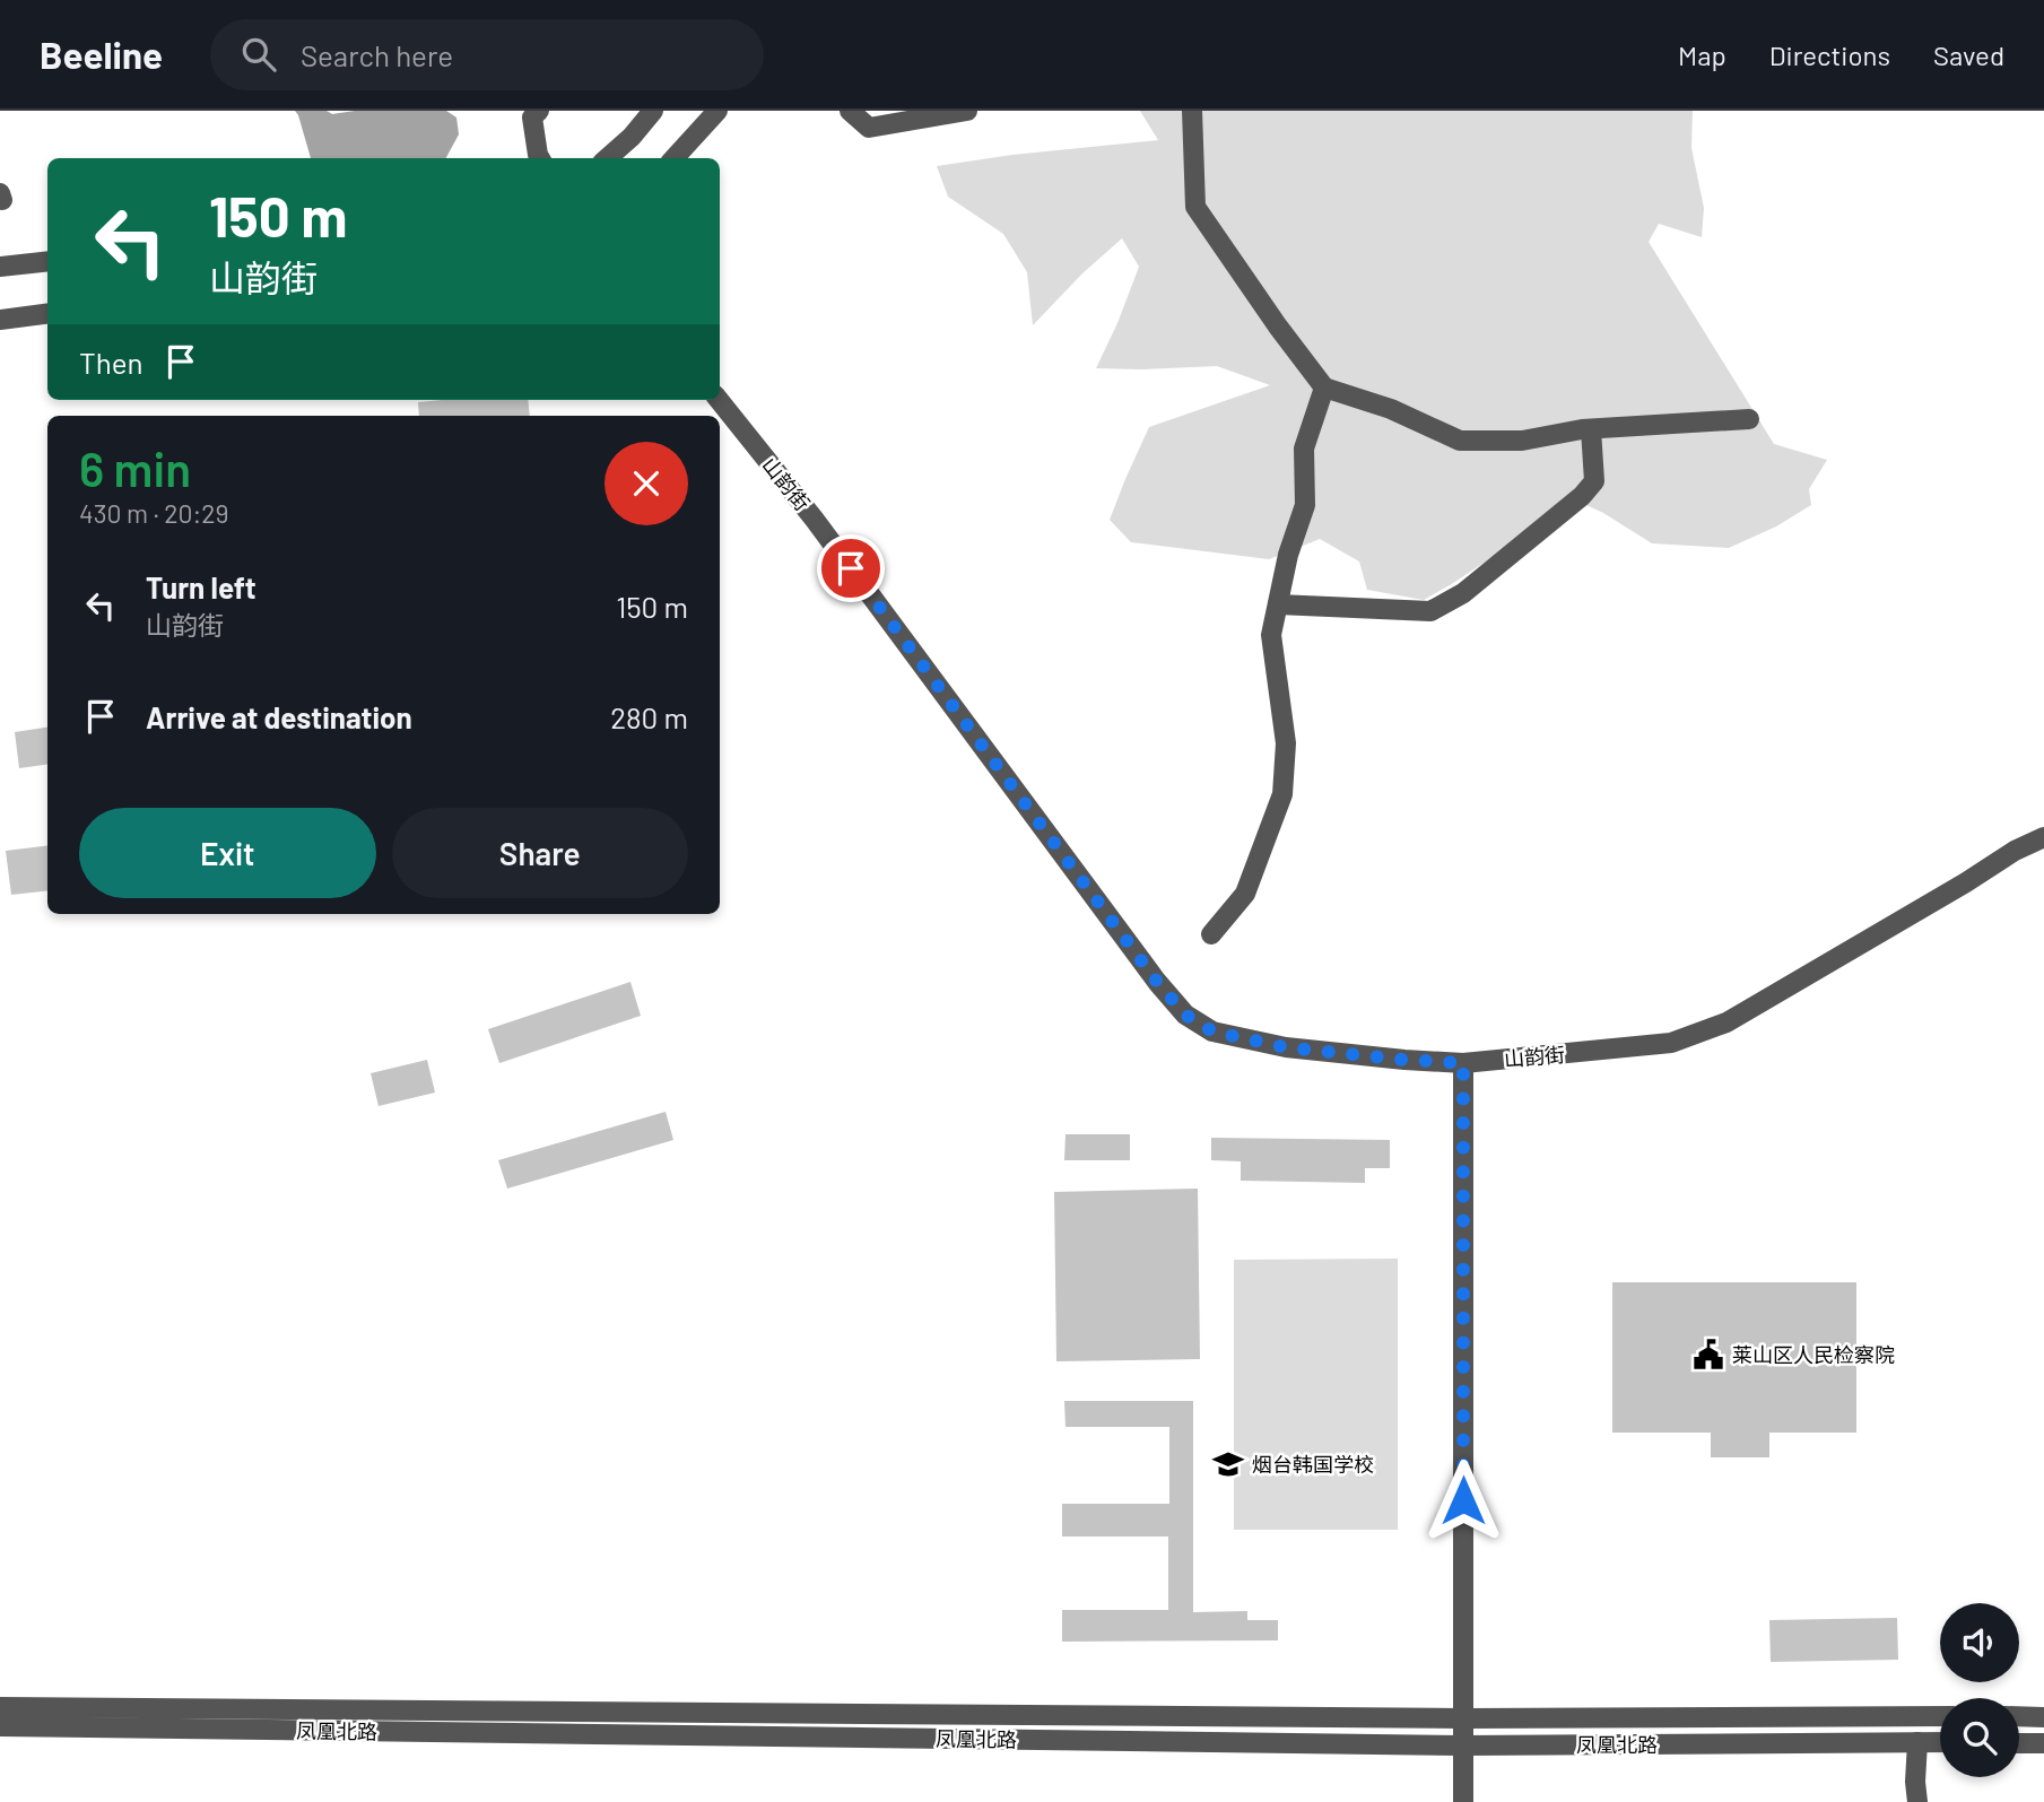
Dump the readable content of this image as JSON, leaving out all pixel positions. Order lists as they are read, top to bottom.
{
  "streets": {
    "street": ["山韵街", "凤凰北路"]
  },
  "places": {
    "public building": ["莱山区人民检察院"],
    "school or university": ["烟台韩国学校"]
  },
  "page": {
    "header": "Beeline",
    "search": "Search here",
    "nav": ["Map", "Directions", "Saved"],
    "turn": ["150 m", "山韵街"],
    "then": "Then",
    "heading": ["6 min", "430 m · 20:29"],
    "list": [
      {
        "name": "Turn left",
        "note": "山韵街",
        "value": "150 m"
      },
      {
        "name": "Arrive at destination",
        "value": "280 m"
      }
    ],
    "buttons": ["Exit", "Share"]
  }
}
